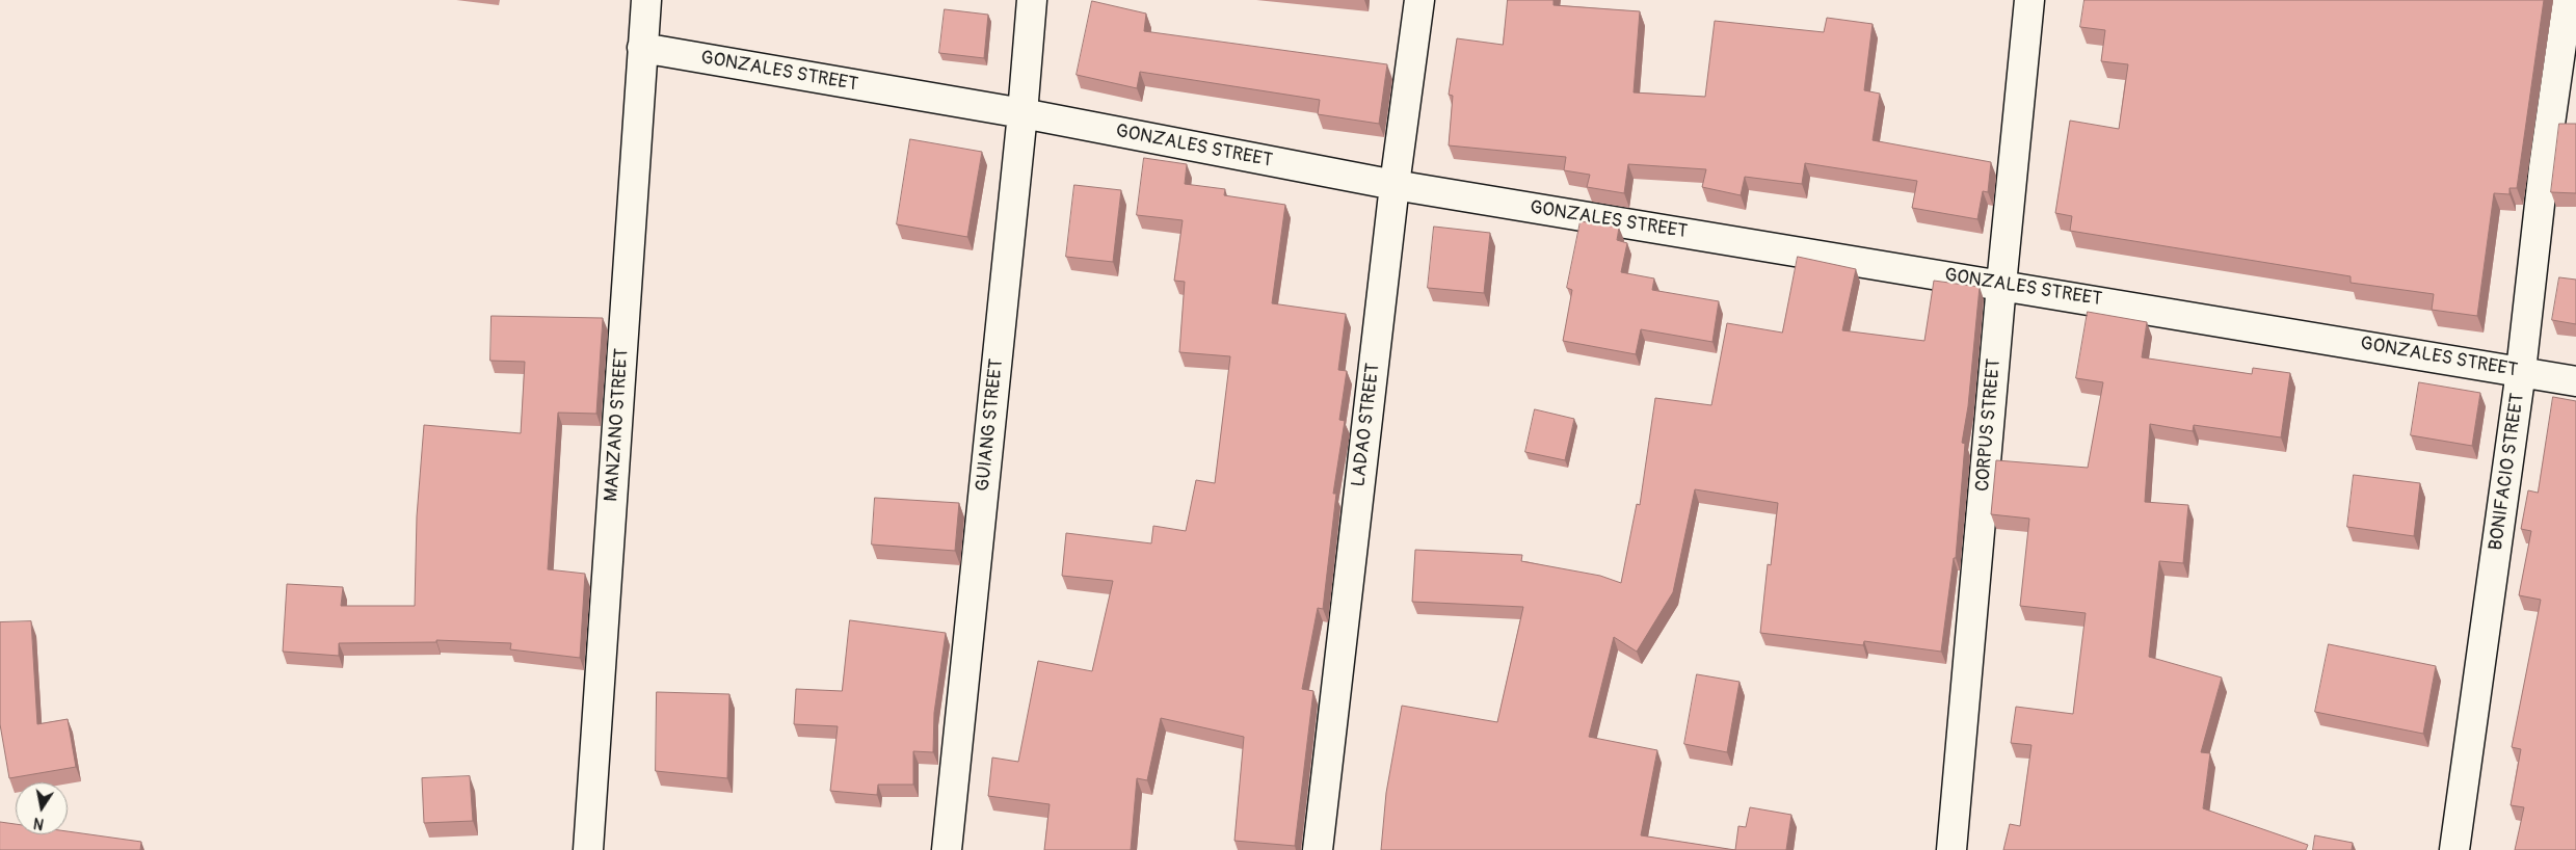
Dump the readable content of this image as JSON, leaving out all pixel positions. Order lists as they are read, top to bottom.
{
  "streets": {
    "street": [
      "GONZALES STREET",
      "MANZANO STREET",
      "GUIANG STREET",
      "LADAO STREET",
      "CORPUS STREET",
      "BONIFACIO STREET"
    ]
  },
  "crossings": [
    ["GONZALES STREET", "MANZANO STREET"],
    ["GONZALES STREET", "GUIANG STREET"],
    ["GONZALES STREET", "LADAO STREET"],
    ["GONZALES STREET", "CORPUS STREET"],
    ["GONZALES STREET", "BONIFACIO STREET"]
  ],
  "north": "bottom"
}
